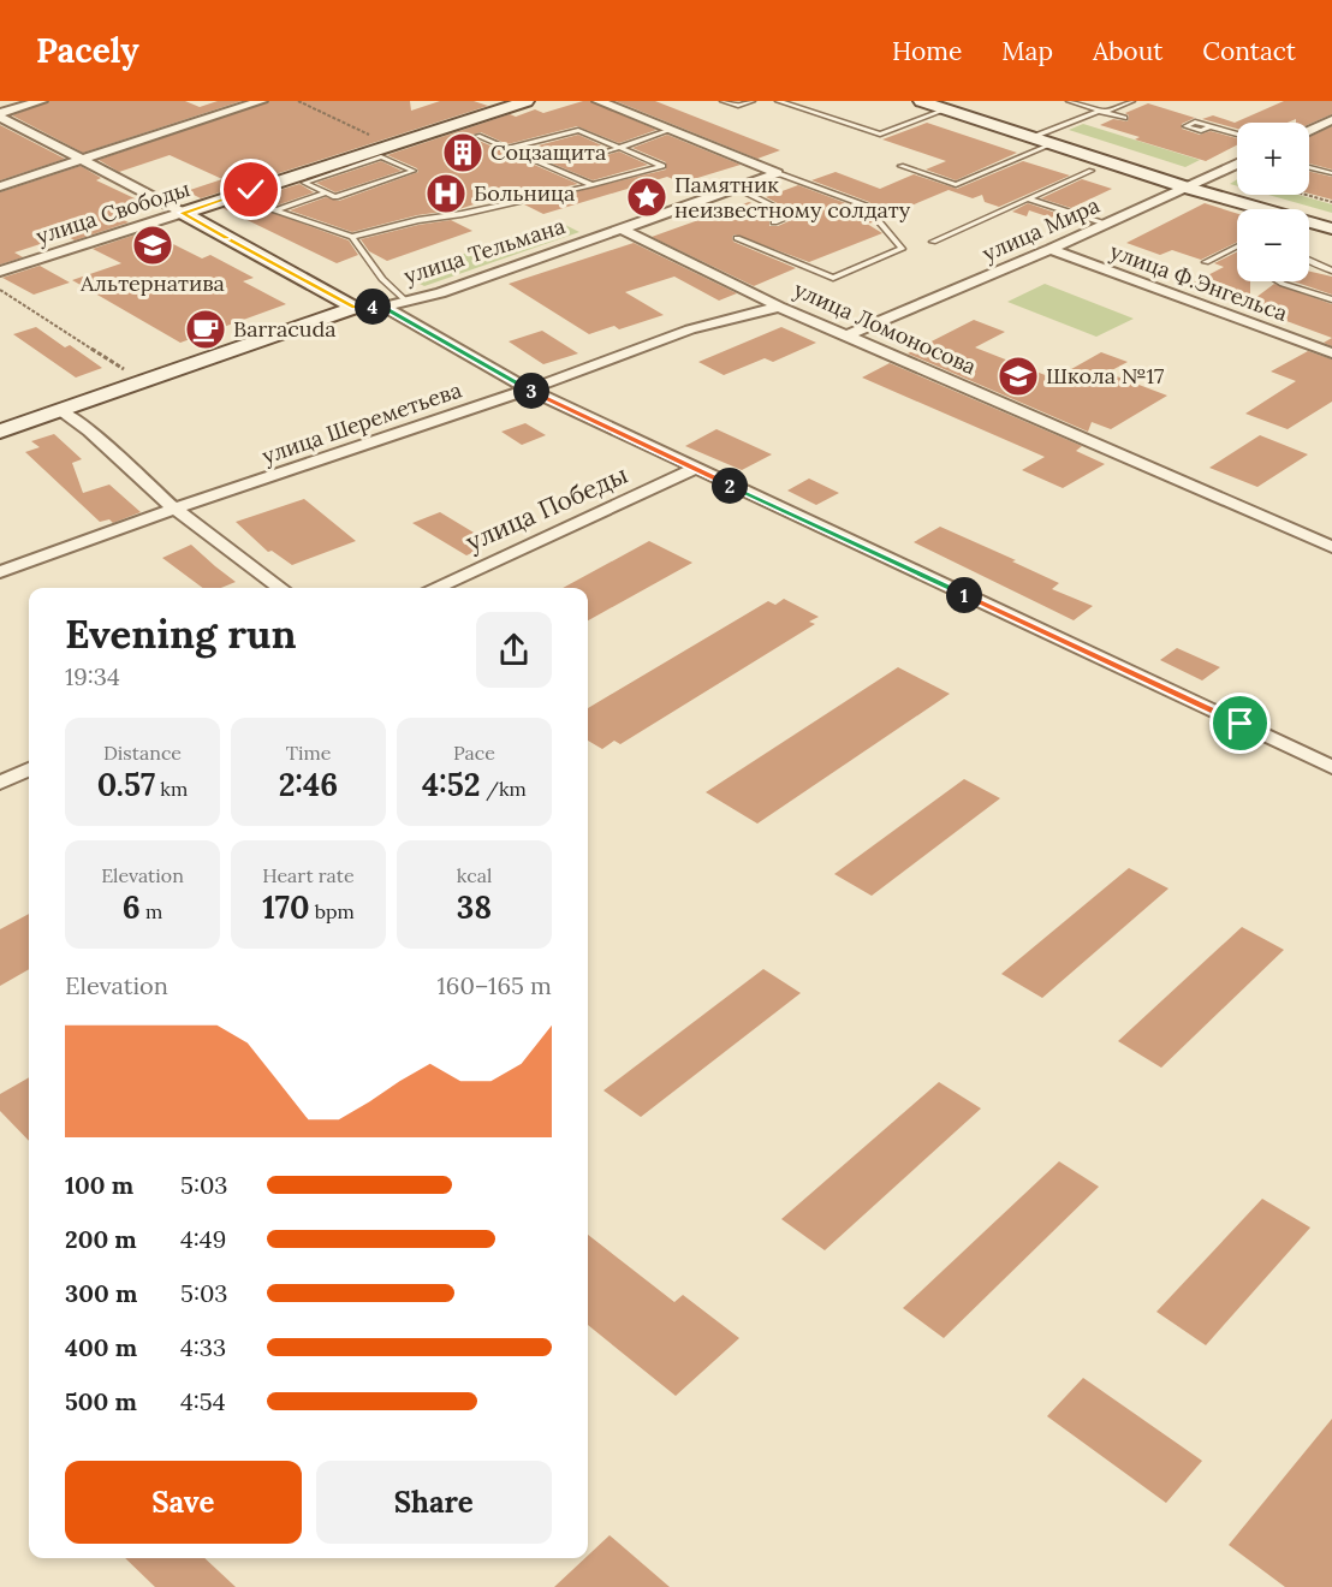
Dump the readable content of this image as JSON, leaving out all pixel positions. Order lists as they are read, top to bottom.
{
  "streets": {
    "street": [
      "улица Свободы",
      "улица Мира",
      "улица Тельмана",
      "улица Ф.Энгельса",
      "улица Ломоносова",
      "улица Шереметьева",
      "улица Победы"
    ]
  },
  "crossings": [
    ["улица Мира", "улица Ф.Энгельса"],
    ["улица Мира", "улица Ломоносова"],
    ["улица Тельмана", "улица Ломоносова"],
    ["улица Ломоносова", "улица Шереметьева"]
  ],
  "places": {
    "building": ["Соцзащита"],
    "hospital": ["Больница"],
    "place": ["Памятник неизвестному солдату"],
    "school or university": ["Альтернатива", "Школа №17"],
    "cafe": ["Barracuda"]
  },
  "page": {
    "header": "Pacely",
    "nav": [
      "Home",
      "Map",
      "About",
      "Contact"
    ],
    "map_buttons": ["+", "−"],
    "pins": [
      "4",
      "3",
      "2",
      "1"
    ],
    "heading": ["Evening run", "19:34"],
    "stats": [
      ["Distance", "0.57 km"],
      ["Time", "2:46"],
      ["Pace", "4:52 /km"],
      ["Elevation", "6 m"],
      ["Heart rate", "170 bpm"],
      ["kcal", "38"]
    ],
    "chart": ["Elevation", "160–165 m"],
    "list": [
      {
        "name": "100 m",
        "note": "5:03"
      },
      {
        "name": "200 m",
        "note": "4:49"
      },
      {
        "name": "300 m",
        "note": "5:03"
      },
      {
        "name": "400 m",
        "note": "4:33"
      },
      {
        "name": "500 m",
        "note": "4:54"
      }
    ],
    "buttons": ["Save", "Share"]
  }
}
